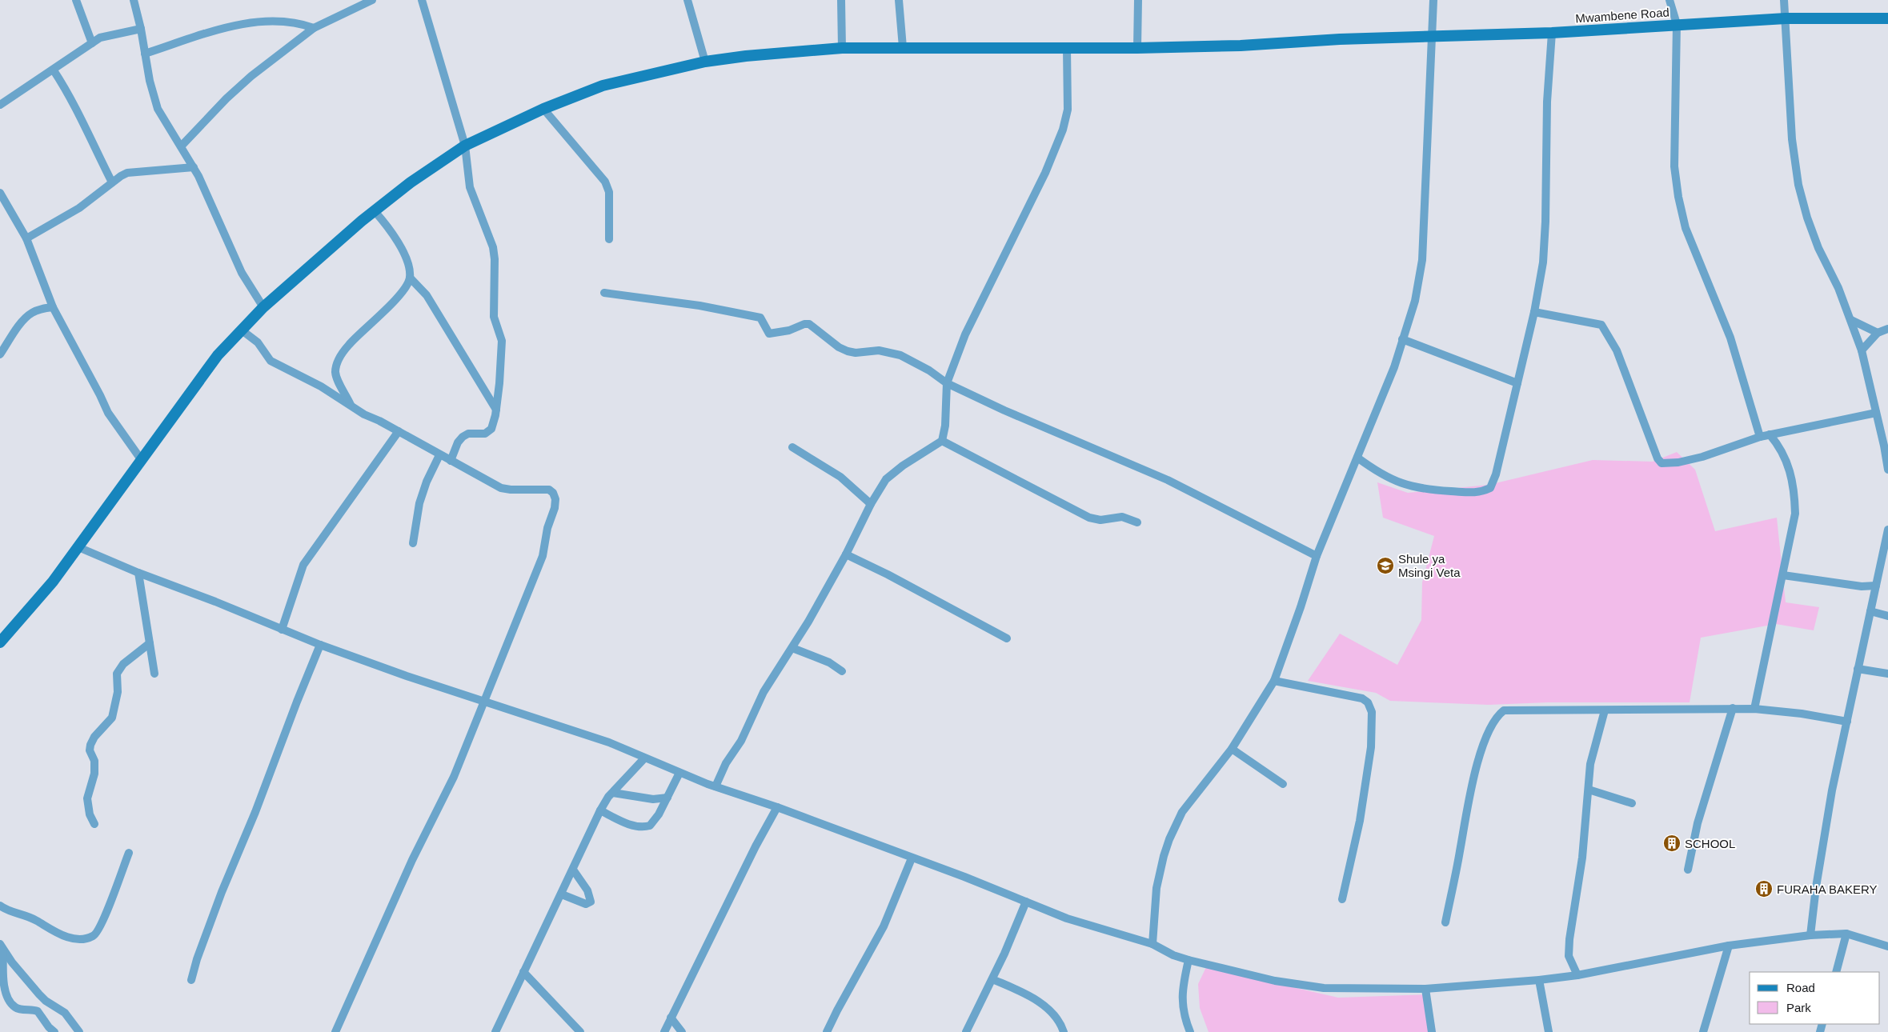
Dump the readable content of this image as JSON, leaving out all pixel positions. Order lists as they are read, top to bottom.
{
  "streets": {
    "street": ["Mwambene Road"]
  },
  "places": {
    "school or university": ["Shule ya Msingi Veta"],
    "building": ["SCHOOL", "FURAHA BAKERY"]
  },
  "legend": ["Road", "Park"]
}
